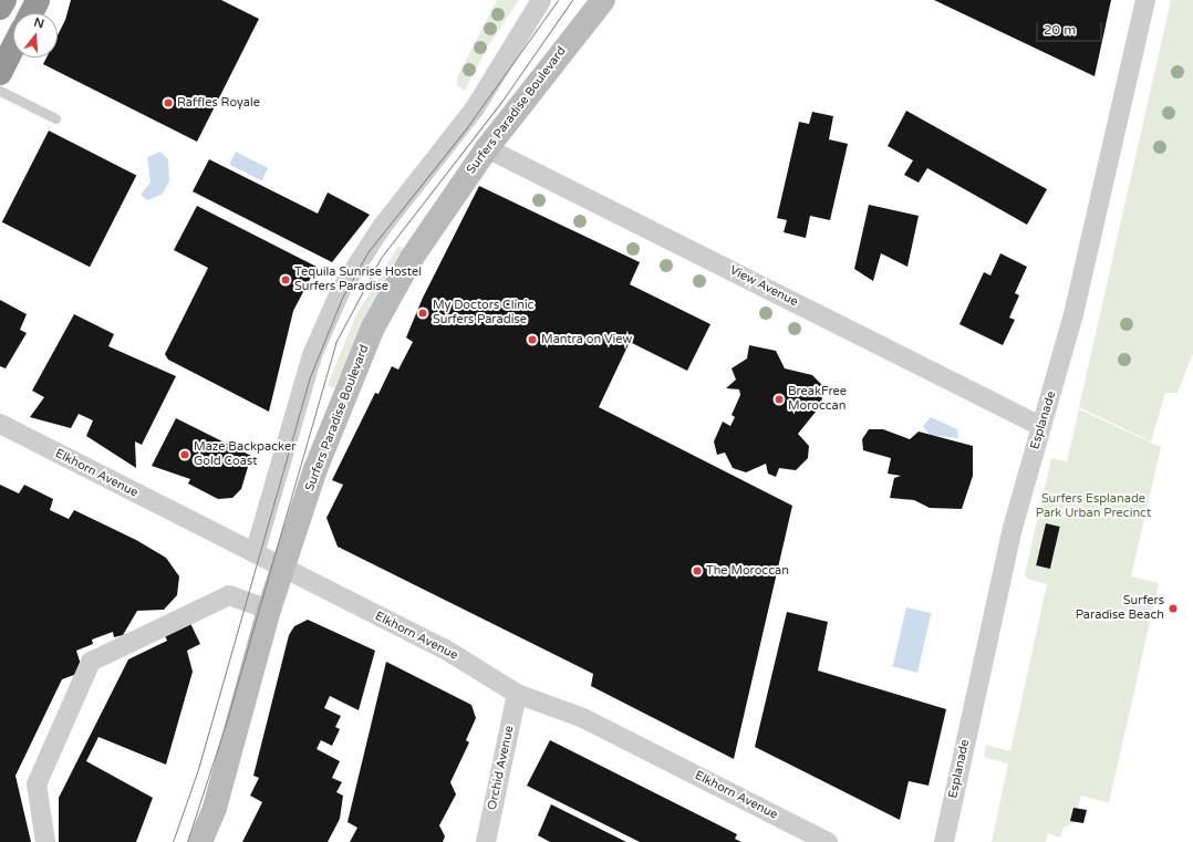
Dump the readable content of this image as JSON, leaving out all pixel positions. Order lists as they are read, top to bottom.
{
  "streets": {
    "street": [
      "Surfers Paradise Boulevard",
      "View Avenue",
      "Esplanade",
      "Elkhorn Avenue",
      "Orchid Avenue"
    ]
  },
  "crossings": [
    ["Surfers Paradise Boulevard", "View Avenue"],
    ["Surfers Paradise Boulevard", "Elkhorn Avenue"],
    ["View Avenue", "Esplanade"],
    ["Elkhorn Avenue", "Orchid Avenue"]
  ],
  "parks": ["Surfers Esplanade Park Urban Precinct"],
  "places": [
    "Raffles Royale",
    "Tequila Sunrise Hostel Surfers Paradise",
    "My Doctors Clinic Surfers Paradise",
    "Mantra on View",
    "BreakFree Moroccan",
    "Maze Backpacker Gold Coast",
    "The Moroccan",
    "Surfers Paradise Beach"
  ],
  "scale_bar": "20 m",
  "north": "top"
}
